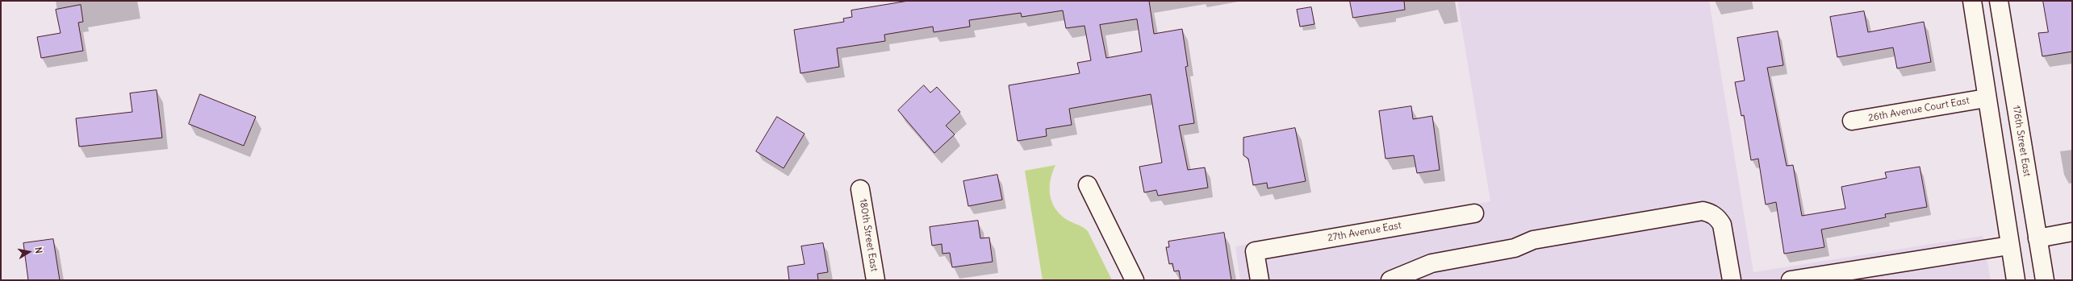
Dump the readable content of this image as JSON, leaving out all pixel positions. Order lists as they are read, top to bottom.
{
  "streets": {
    "street": [
      "26th Avenue Court East",
      "176th Street East",
      "27th Avenue East",
      "180th Street East"
    ]
  },
  "north": "right"
}
